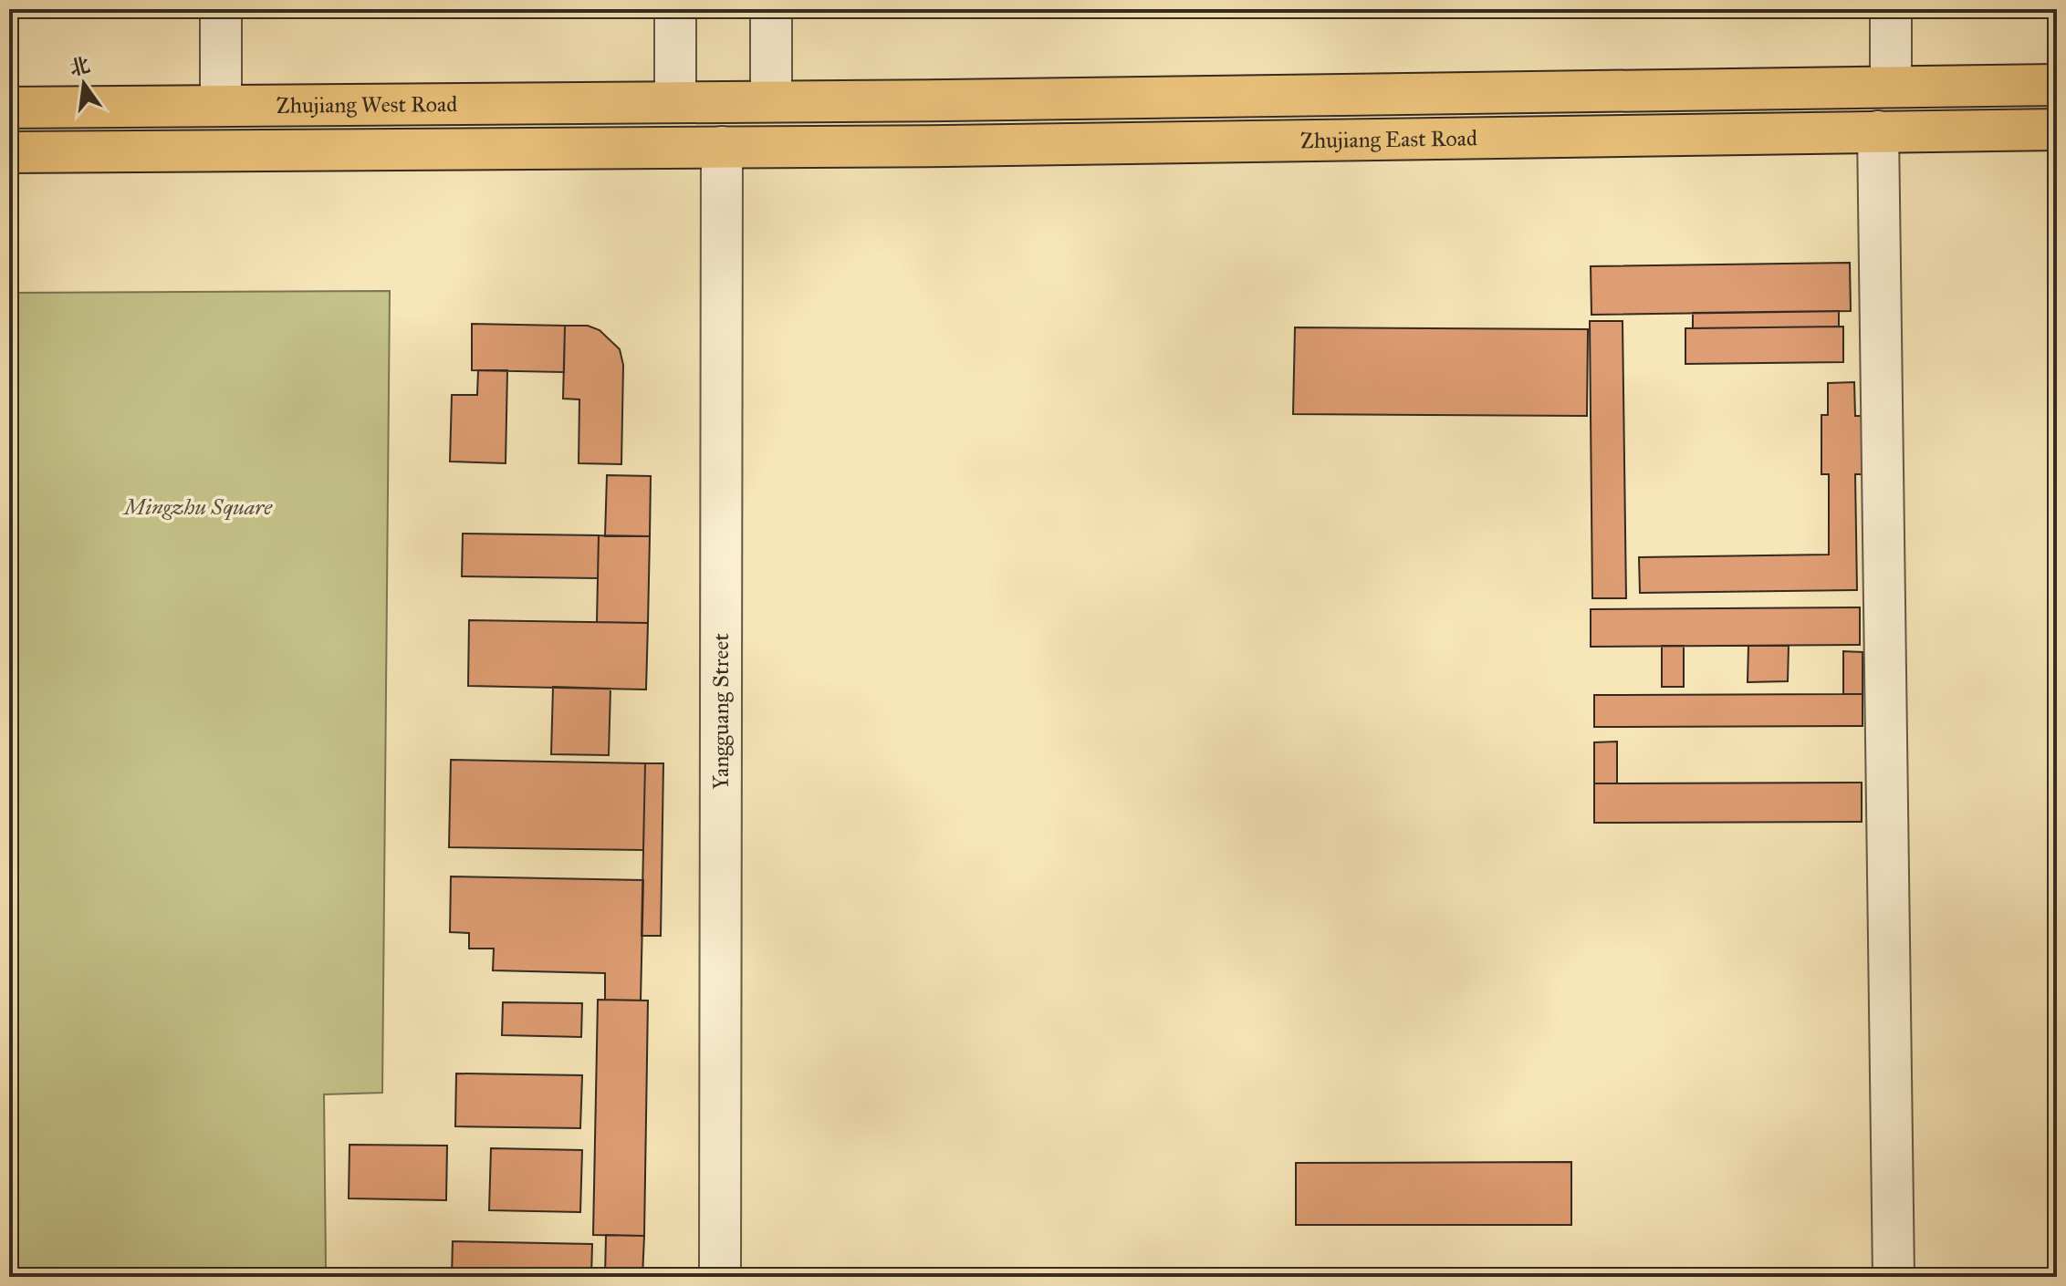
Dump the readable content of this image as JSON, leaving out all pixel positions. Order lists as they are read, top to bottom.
{
  "streets": {
    "main road": ["Zhujiang West Road", "Zhujiang East Road"],
    "street": ["Yangguang Street"]
  },
  "crossings": [
    ["Zhujiang West Road", "Zhujiang East Road"],
    ["Zhujiang West Road", "Yangguang Street"],
    ["Zhujiang East Road", "Yangguang Street"]
  ],
  "parks": ["Mingzhu Square"],
  "north": "top"
}
